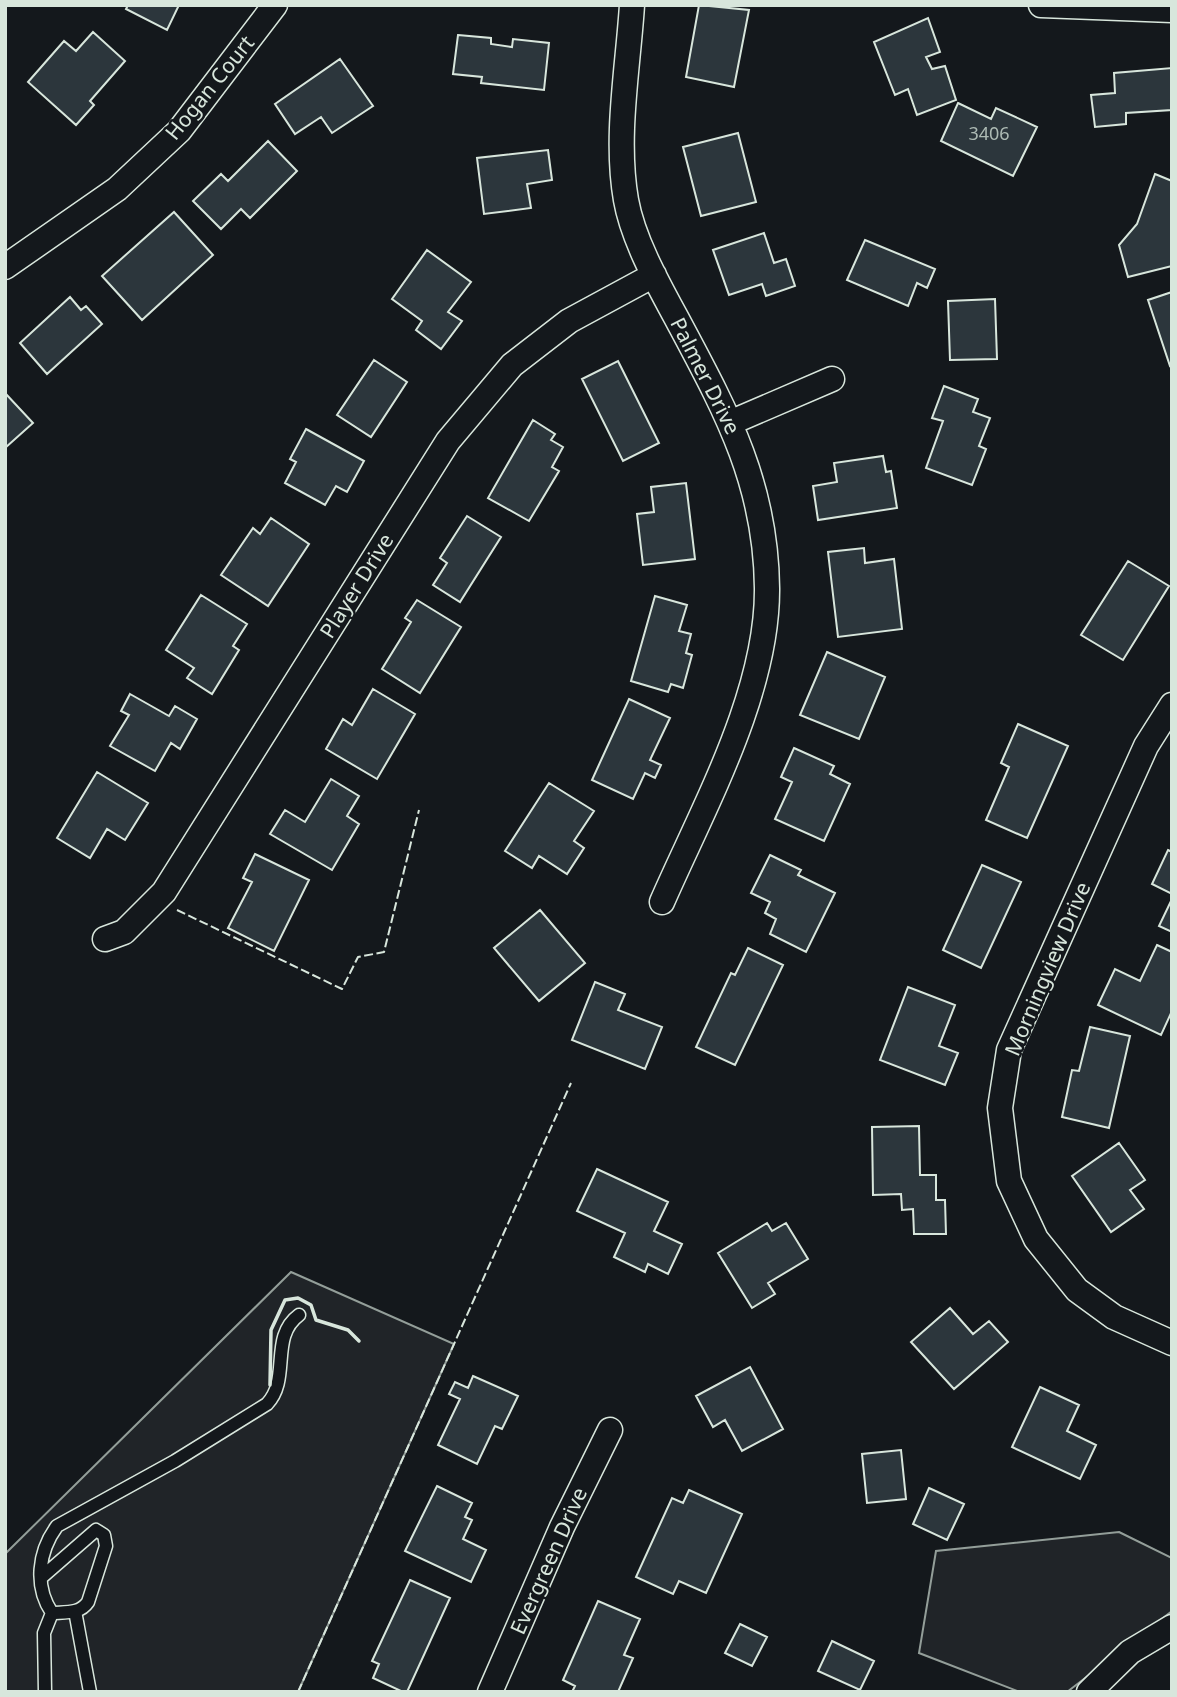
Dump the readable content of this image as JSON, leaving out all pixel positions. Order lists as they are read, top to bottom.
{
  "streets": {
    "street": [
      "Hogan Court",
      "Palmer Drive",
      "Player Drive",
      "Morningview Drive",
      "Evergreen Drive"
    ]
  },
  "crossings": [
    ["Palmer Drive", "Player Drive"]
  ],
  "house_numbers": ["3406"]
}
